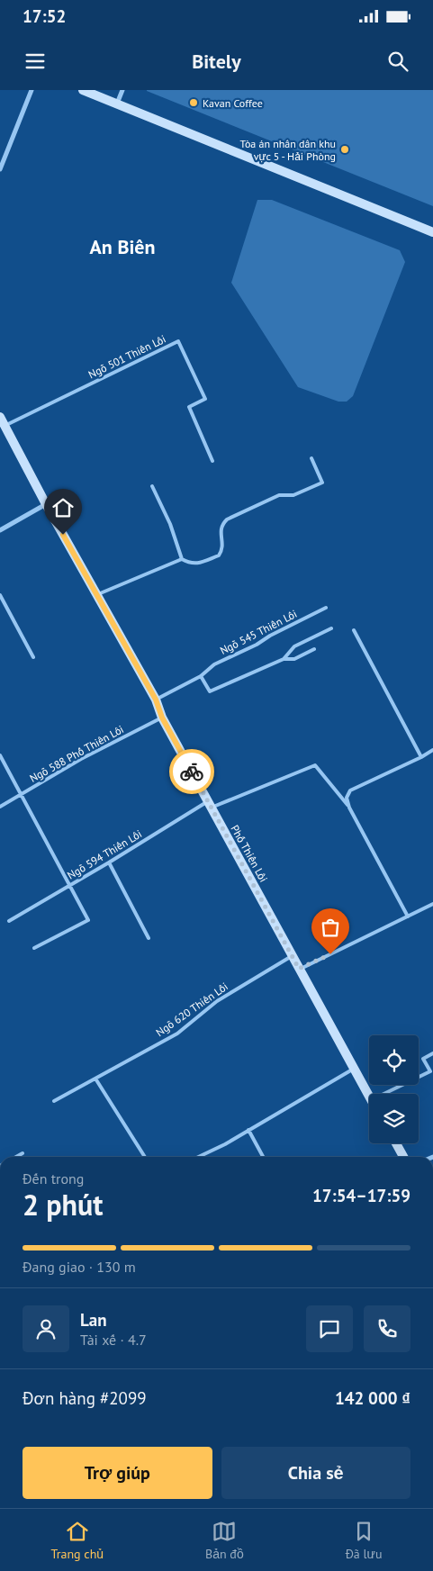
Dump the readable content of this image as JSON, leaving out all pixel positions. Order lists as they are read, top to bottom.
{
  "streets": {
    "main road": ["Phố Thiên Lôi"],
    "lane": [
      "Ngõ 501 Thiên Lôi",
      "Ngõ 545 Thiên Lôi",
      "Ngõ 588 Phố Thiên Lôi",
      "Ngõ 594 Thiên Lôi",
      "Ngõ 620 Thiên Lôi"
    ]
  },
  "crossings": [
    ["Ngõ 501 Thiên Lôi", "Phố Thiên Lôi"],
    ["Ngõ 545 Thiên Lôi", "Phố Thiên Lôi"],
    ["Ngõ 588 Phố Thiên Lôi", "Phố Thiên Lôi"],
    ["Phố Thiên Lôi", "Ngõ 594 Thiên Lôi"],
    ["Phố Thiên Lôi", "Ngõ 620 Thiên Lôi"]
  ],
  "districts": ["An Biên"],
  "places": ["Kavan Coffee", "Tòa án nhân dân khu vực 5 - Hải Phòng"],
  "page": {
    "status": "17:52",
    "header": "Bitely",
    "heading": ["2 phút", "Đến trong", "17:54–17:59"],
    "panel": [
      "Lan",
      "Tài xế · 4.7",
      "Đơn hàng #2099",
      "142 000 ₫"
    ],
    "bar": "Đang giao · 130 m",
    "buttons": ["Trợ giúp", "Chia sẻ"],
    "tabs": ["Trang chủ", "Bản đồ", "Đã lưu"]
  }
}
